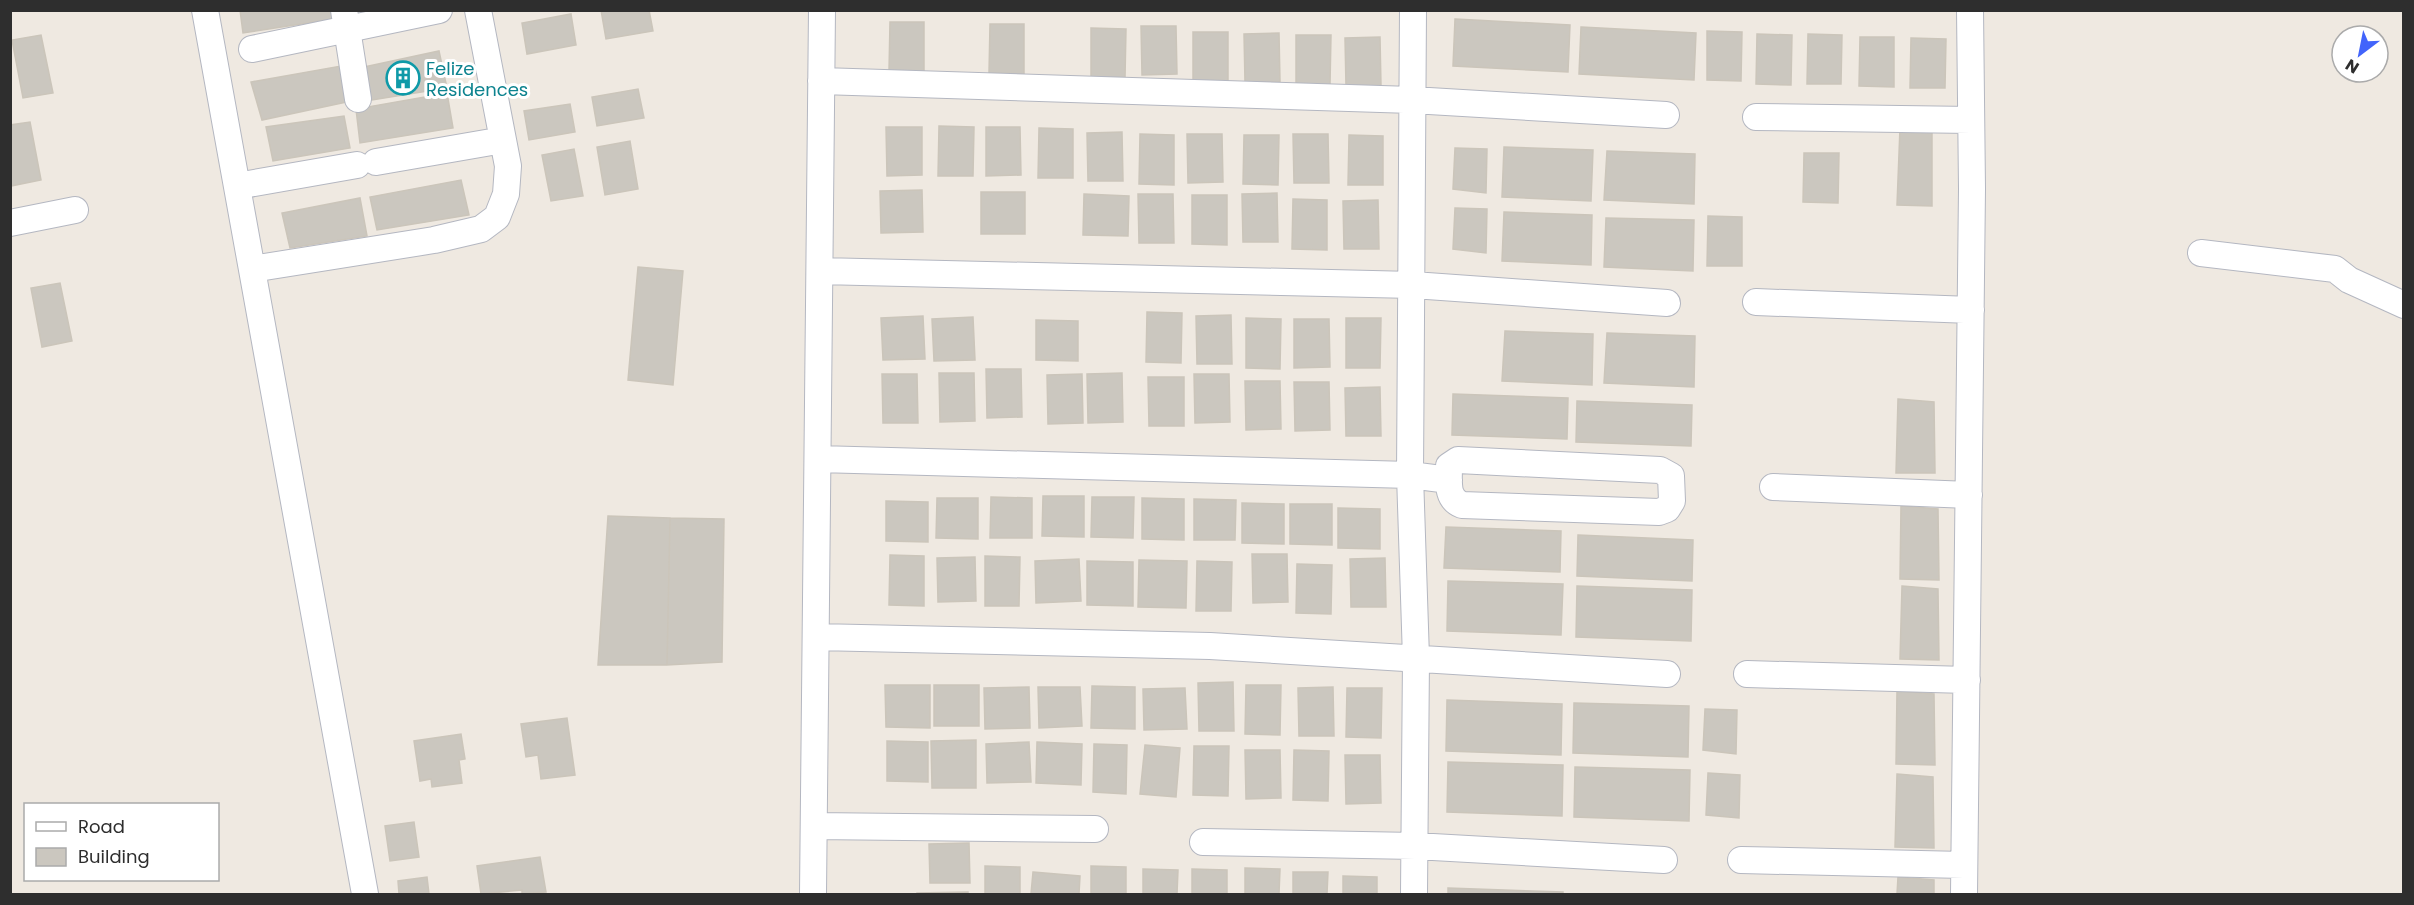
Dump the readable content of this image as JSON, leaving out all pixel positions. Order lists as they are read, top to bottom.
{
  "places": {
    "building": ["Felize Residences"]
  },
  "legend": ["Road", "Building"],
  "north": "bottom left"
}
